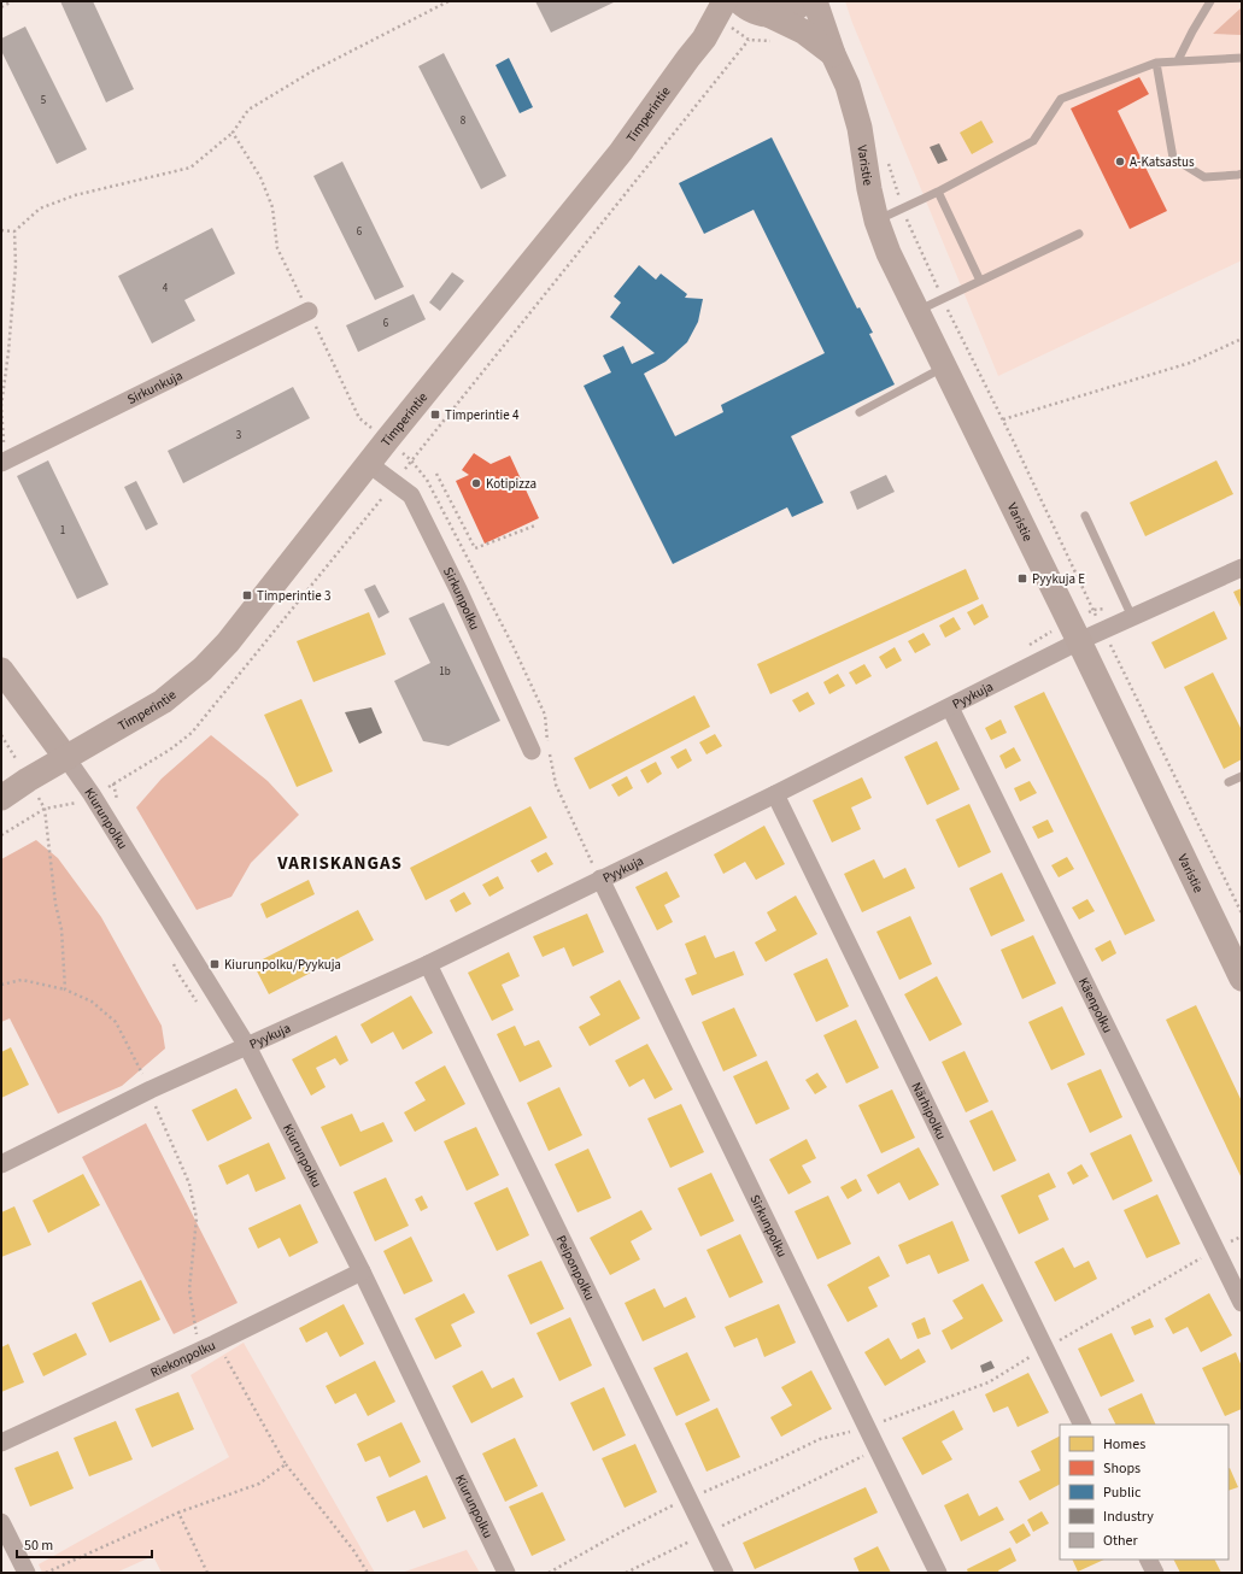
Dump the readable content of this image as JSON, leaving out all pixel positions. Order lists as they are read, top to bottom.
{
  "streets": {
    "street": [
      "Timperintie",
      "Varistie",
      "Sirkunkuja",
      "Sirkunpolku",
      "Pyykuja",
      "Kiurunpolku",
      "Käenpolku",
      "Närhipolku",
      "Peiponpolku",
      "Riekonpolku"
    ]
  },
  "crossings": [
    ["Timperintie", "Varistie"],
    ["Timperintie", "Sirkunpolku"],
    ["Timperintie", "Kiurunpolku"],
    ["Varistie", "Pyykuja"],
    ["Sirkunpolku", "Pyykuja"],
    ["Pyykuja", "Kiurunpolku"],
    ["Pyykuja", "Käenpolku"],
    ["Pyykuja", "Närhipolku"],
    ["Pyykuja", "Peiponpolku"],
    ["Kiurunpolku", "Riekonpolku"]
  ],
  "districts": ["VARISKANGAS"],
  "places": {
    "other": ["A-Katsastus", "Kotipizza"],
    "transit": [
      "Timperintie 4",
      "Pyykuja E",
      "Timperintie 3",
      "Kiurunpolku/Pyykuja"
    ]
  },
  "house_numbers": [
    "5",
    "8",
    "6",
    "4",
    "6",
    "3",
    "1",
    "1b"
  ],
  "legend": [
    "Homes",
    "Shops",
    "Public",
    "Industry",
    "Other"
  ],
  "scale_bar": "50 m"
}
